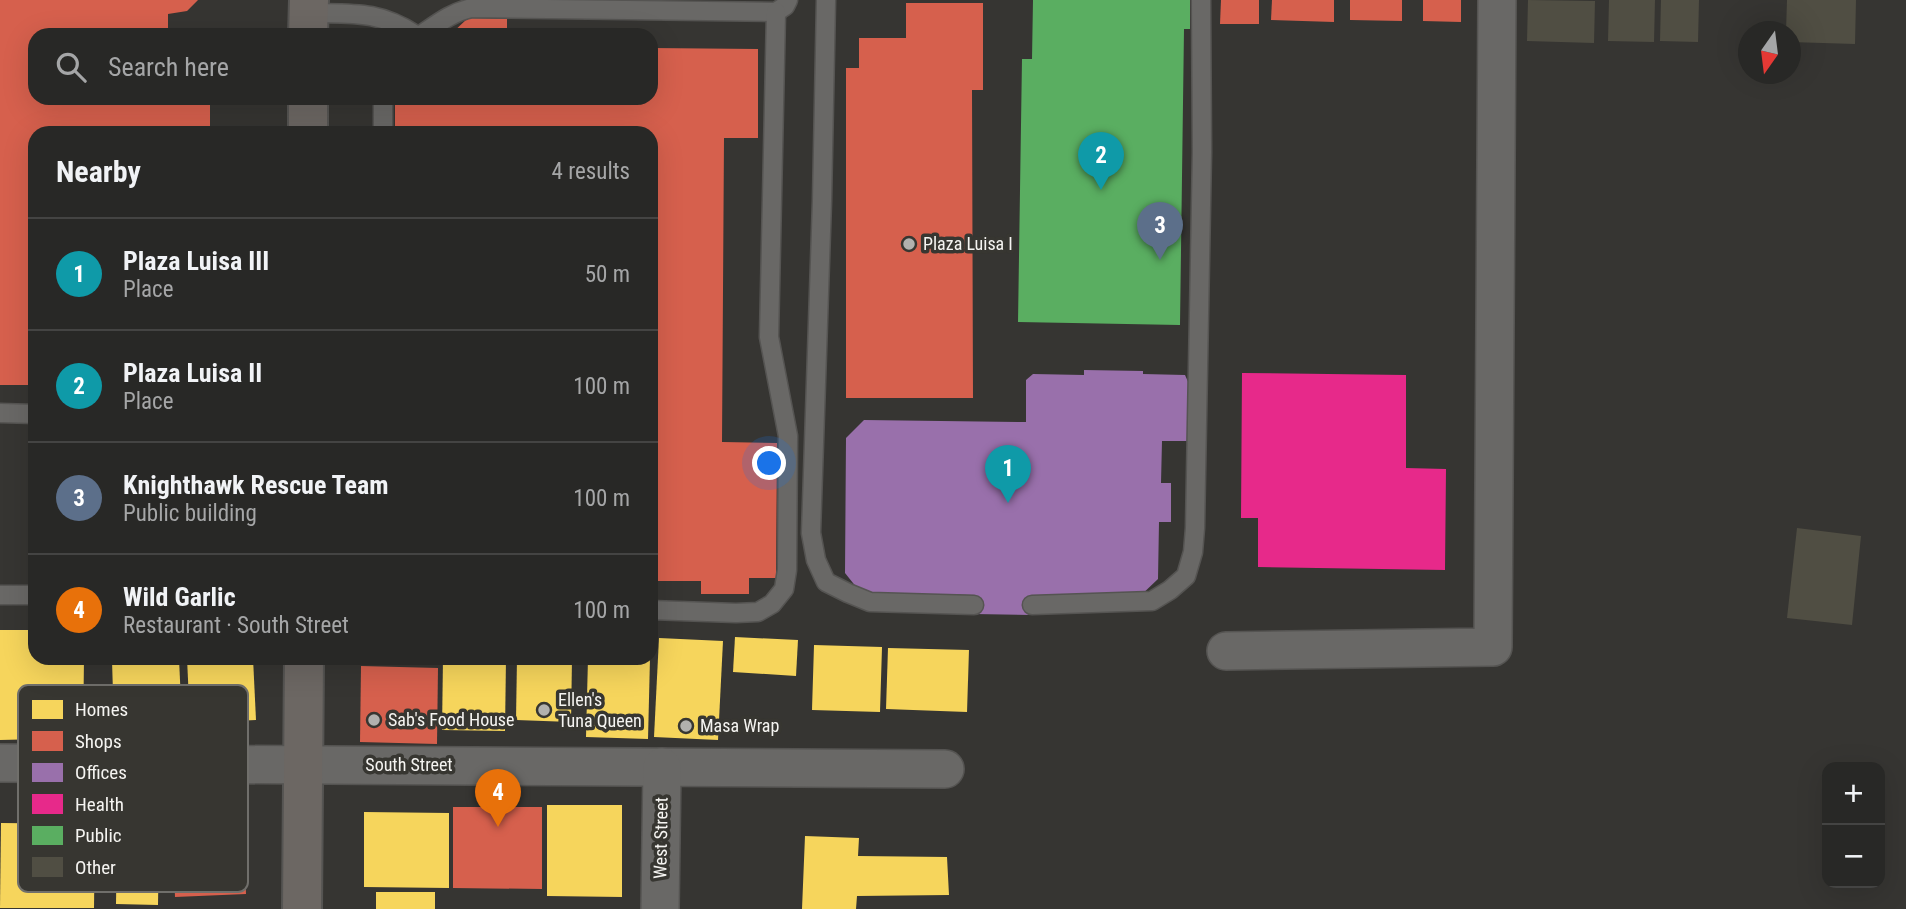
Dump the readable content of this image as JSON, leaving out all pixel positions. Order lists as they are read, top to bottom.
{
  "streets": {
    "street": ["South Street", "West Street"]
  },
  "crossings": [
    ["South Street", "West Street"]
  ],
  "places": [
    "Plaza Luisa I",
    "Ellen's Tuna Queen",
    "Sab's Food House",
    "Masa Wrap"
  ],
  "legend": [
    "Homes",
    "Shops",
    "Offices",
    "Health",
    "Public",
    "Other"
  ],
  "north": "bottom",
  "page": {
    "search": "Search here",
    "heading": ["Nearby", "4 results"],
    "pins": [
      "2",
      "3",
      "1",
      "4"
    ],
    "list": [
      {
        "mark": "1",
        "name": "Plaza Luisa III",
        "note": "Place",
        "value": "50 m"
      },
      {
        "mark": "2",
        "name": "Plaza Luisa II",
        "note": "Place",
        "value": "100 m"
      },
      {
        "mark": "3",
        "name": "Knighthawk Rescue Team",
        "note": "Public building",
        "value": "100 m"
      },
      {
        "mark": "4",
        "name": "Wild Garlic",
        "note": "Restaurant · South Street",
        "value": "100 m"
      }
    ],
    "map_buttons": ["+", "−"]
  }
}
